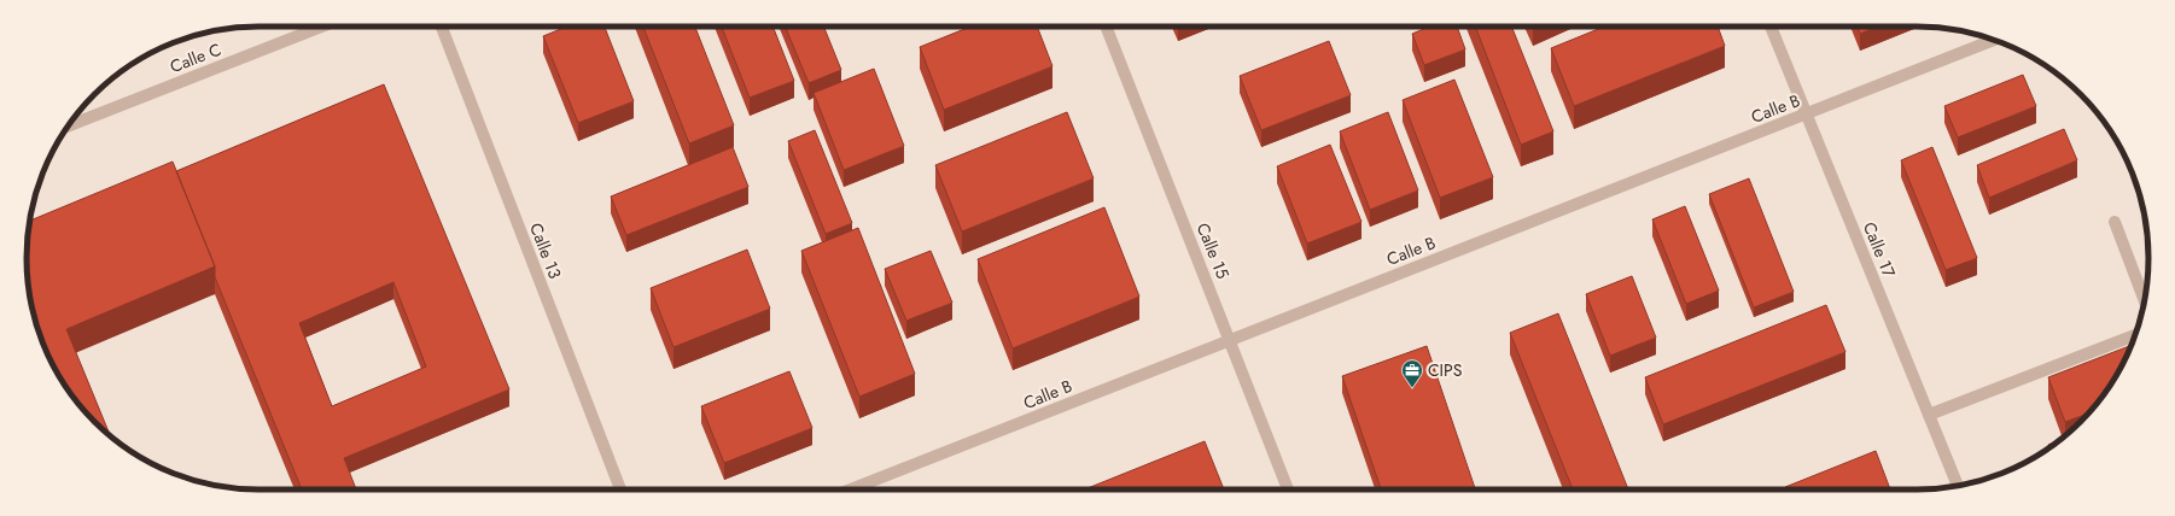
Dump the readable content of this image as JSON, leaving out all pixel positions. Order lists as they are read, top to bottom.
{
  "streets": {
    "street": [
      "Calle C",
      "Calle B",
      "Calle 17",
      "Calle 13",
      "Calle 15"
    ]
  },
  "crossings": [
    ["Calle B", "Calle 17"],
    ["Calle B", "Calle 15"]
  ],
  "places": {
    "office": ["CIPS"]
  }
}
